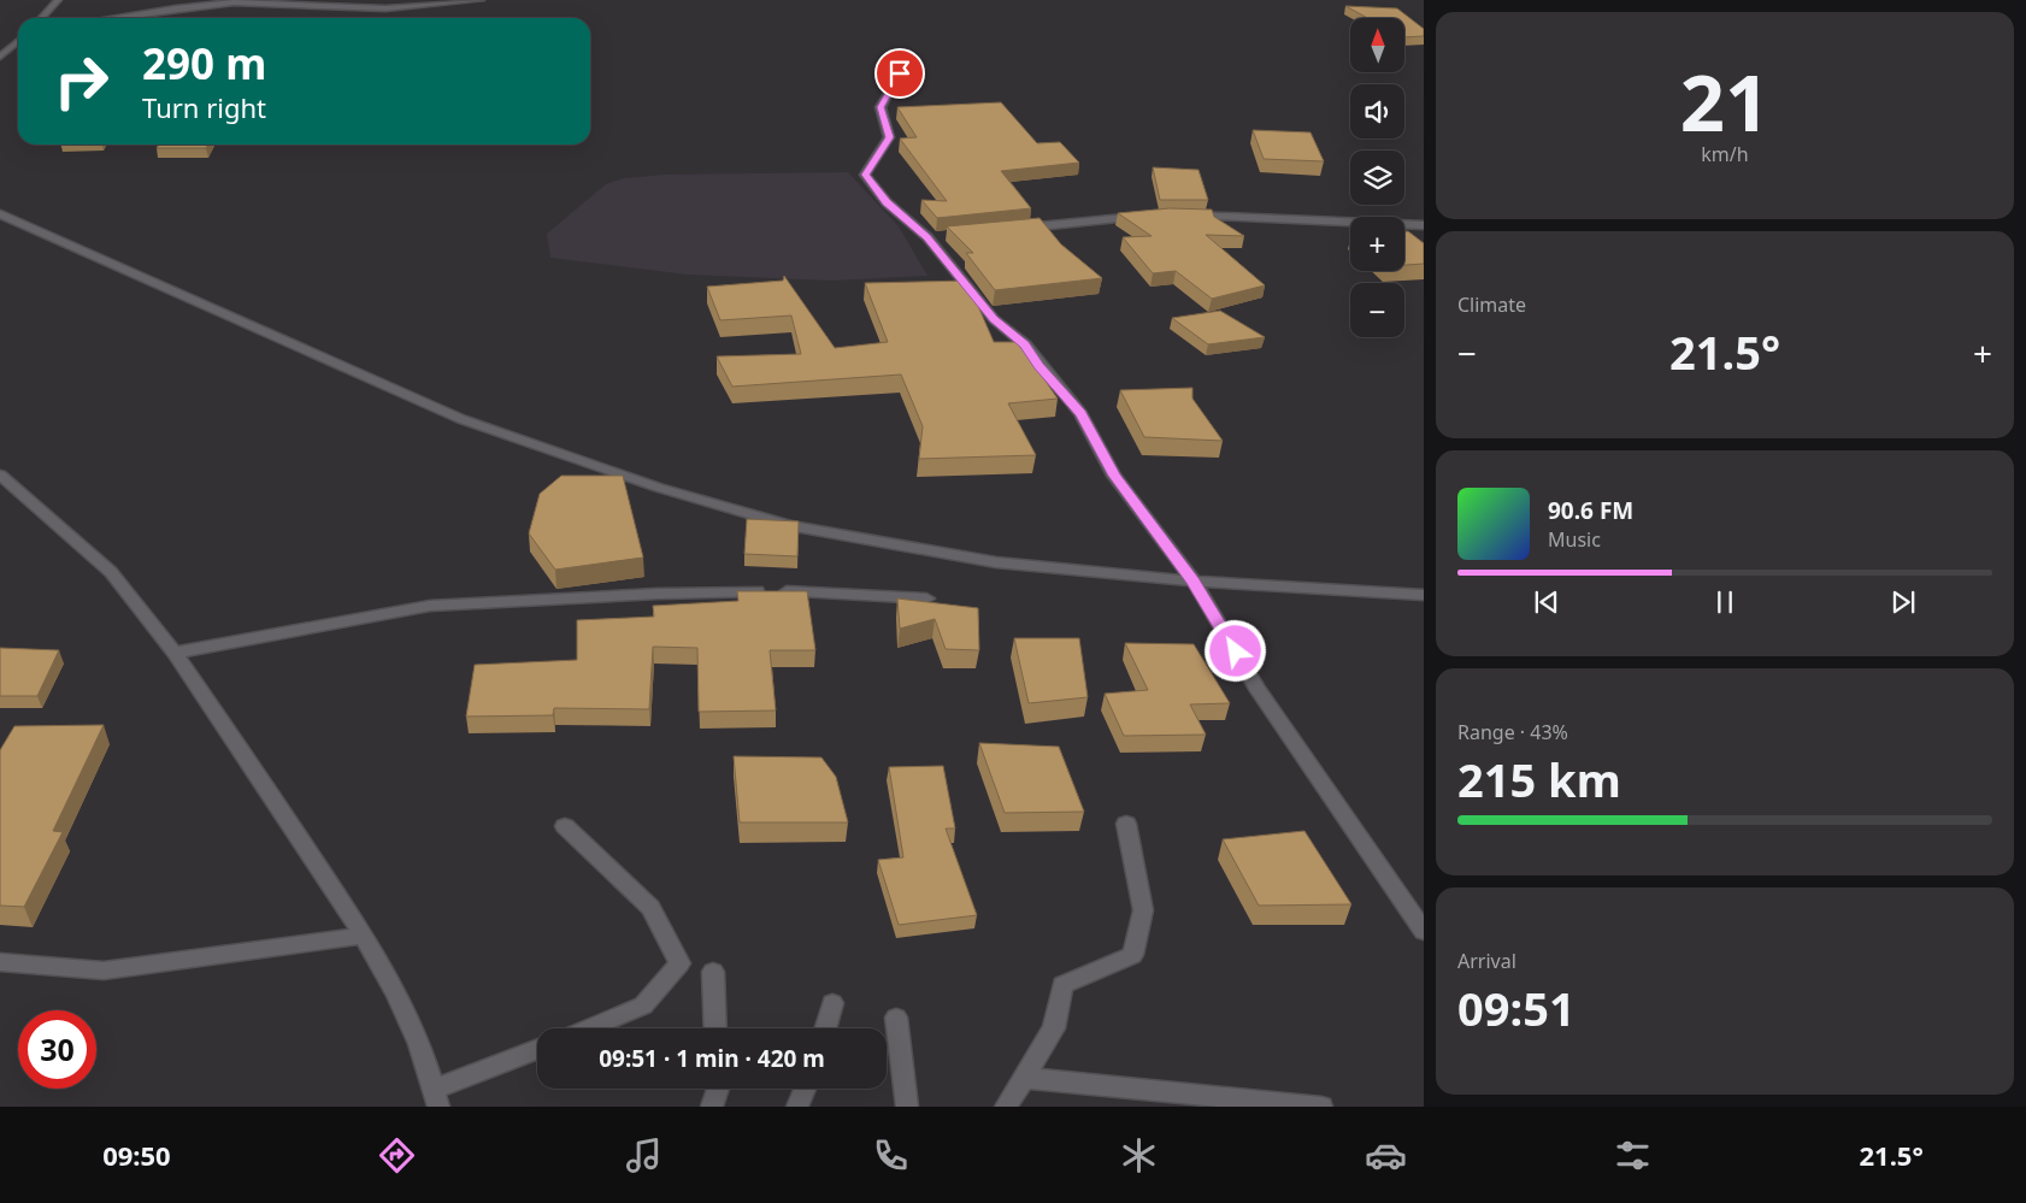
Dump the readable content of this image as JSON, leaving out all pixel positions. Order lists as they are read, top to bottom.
{
  "north": "top",
  "page": {
    "tile": [
      ["21", "km/h"],
      "Climate",
      ["Range · 43%", "215 km"],
      ["Arrival", "09:51"]
    ],
    "map_buttons": ["+", "−"],
    "turn": ["290 m", "Turn right"],
    "heat": ["−", "21.5°", "+"],
    "song": ["90.6 FM", "Music"],
    "limit": "30",
    "trip": "09:51 · 1 min · 420 m",
    "tabs": ["09:50", "21.5°"]
  }
}
